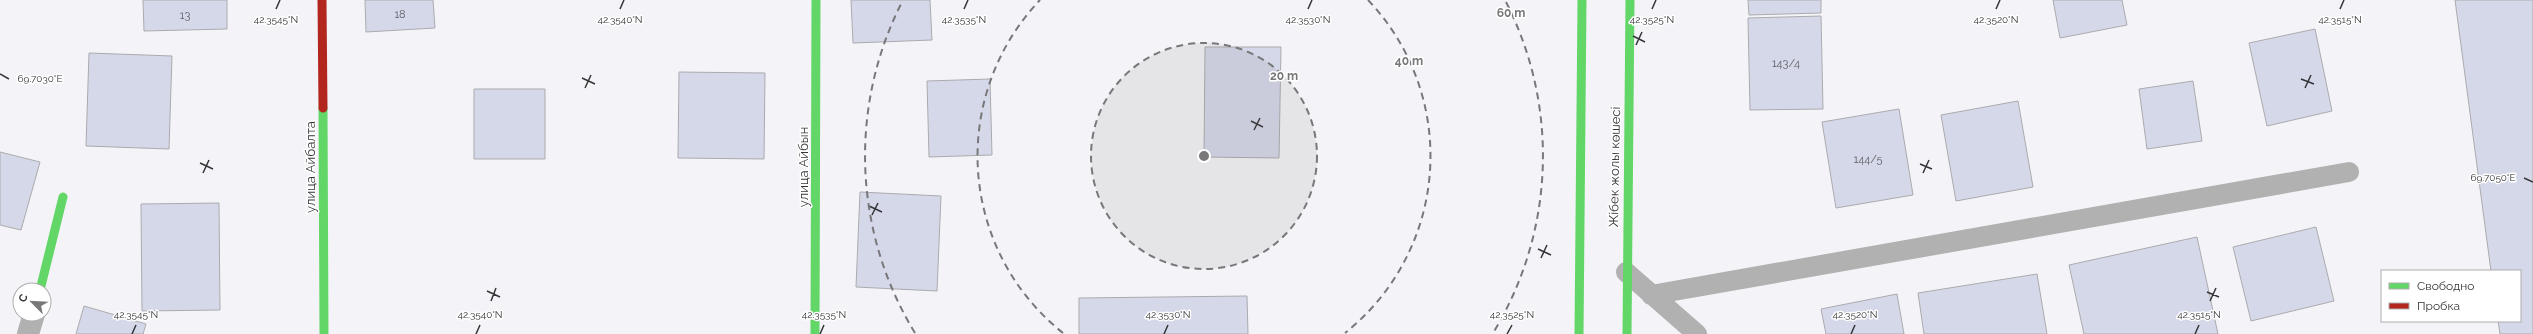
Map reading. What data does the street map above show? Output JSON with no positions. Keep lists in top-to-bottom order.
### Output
{
  "streets": {
    "street": ["улица Айбалта", "улица Айбын", "Жібек жолы көшесі"]
  },
  "house_numbers": [
    "18",
    "13",
    "143/4",
    "144/5"
  ],
  "legend": ["Свободно", "Пробка"],
  "north": "top left",
  "coordinates": [
    "42.3545°N",
    "42.3540°N",
    "42.3535°N",
    "42.3520°N",
    "42.3530°N",
    "42.3525°N",
    "42.3515°N",
    "69.7030°E",
    "69.7050°E"
  ],
  "rings": ["60 m", "40 m", "20 m"]
}
